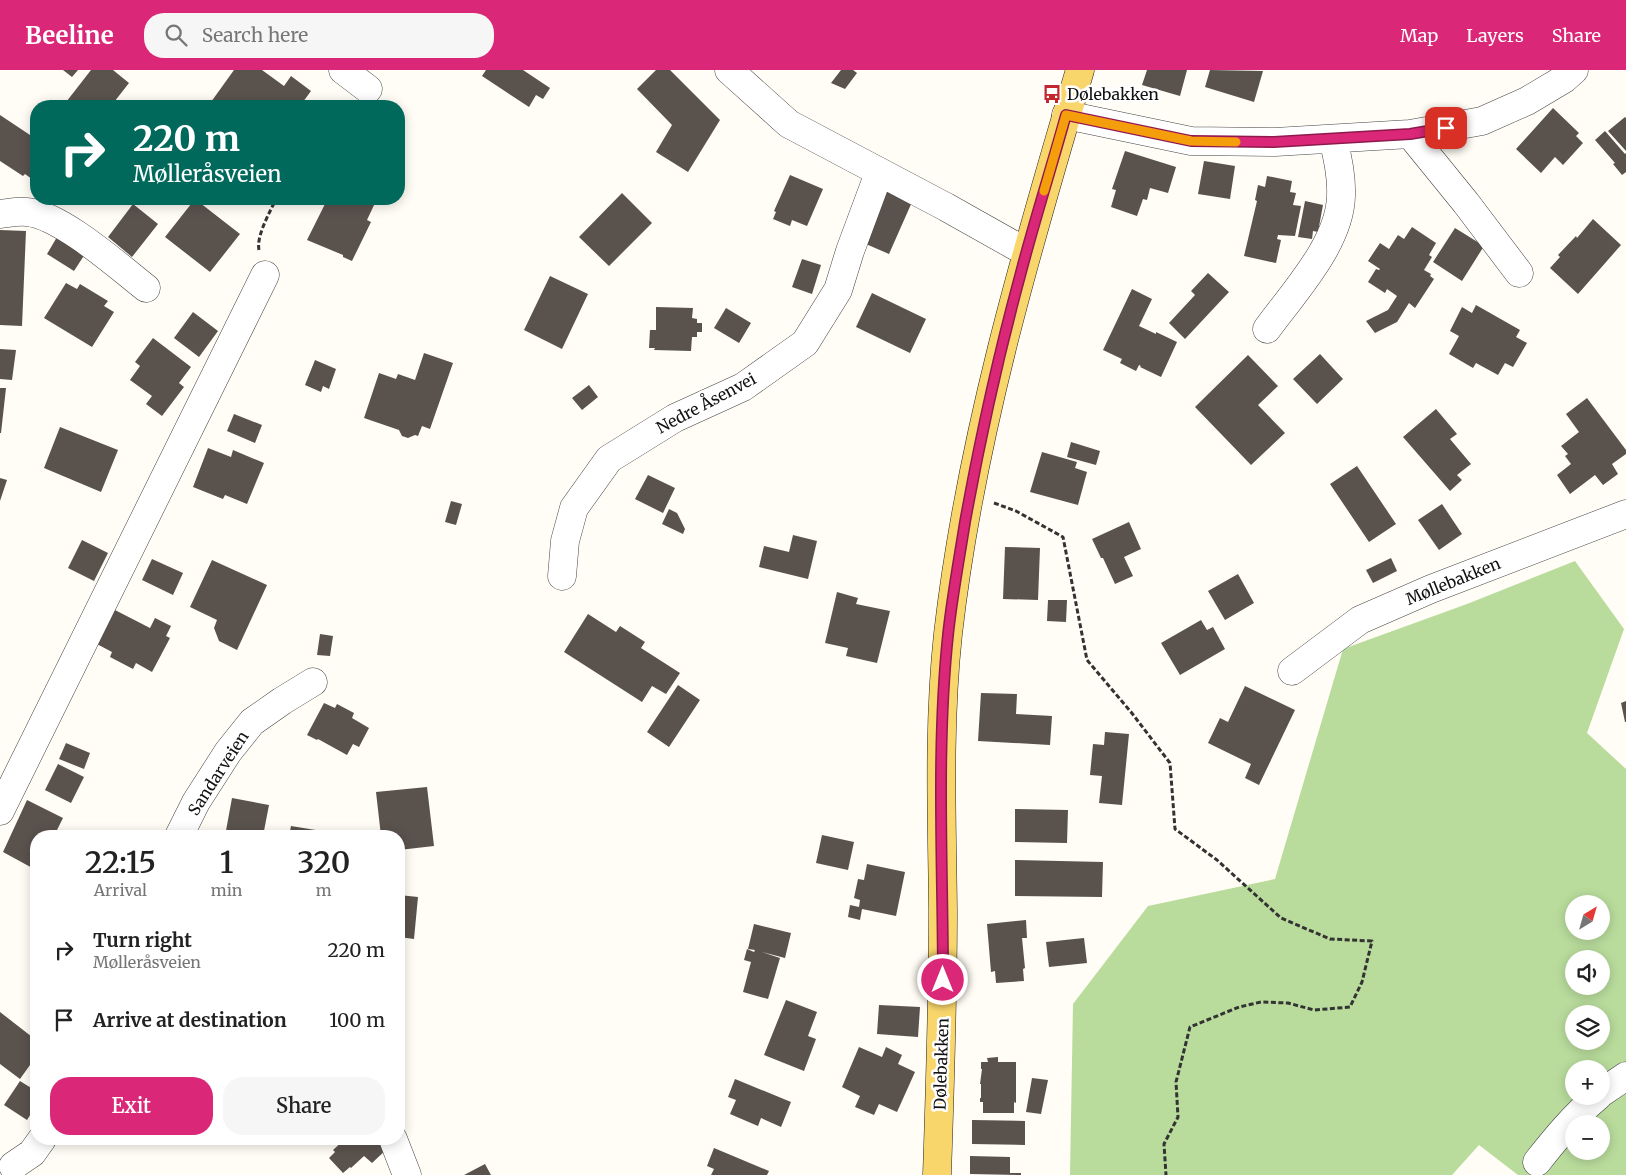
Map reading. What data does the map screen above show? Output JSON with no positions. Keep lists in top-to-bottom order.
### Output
{
  "streets": {
    "main road": ["Dølebakken"],
    "street": ["Nedre Åsenvei", "Møllebakken", "Sandarveien"]
  },
  "places": {
    "bus stop": ["Dølebakken"]
  },
  "north": "top right",
  "page": {
    "header": "Beeline",
    "search": "Search here",
    "nav": ["Map", "Layers", "Share"],
    "turn": ["220 m", "Mølleråsveien"],
    "eta": [
      "22:15",
      "Arrival",
      "1",
      "min",
      "320",
      "m"
    ],
    "map_buttons": ["+", "−"],
    "list": [
      {
        "name": "Turn right",
        "note": "Mølleråsveien",
        "value": "220 m"
      },
      {
        "name": "Arrive at destination",
        "value": "100 m"
      }
    ],
    "buttons": ["Exit", "Share"]
  }
}
